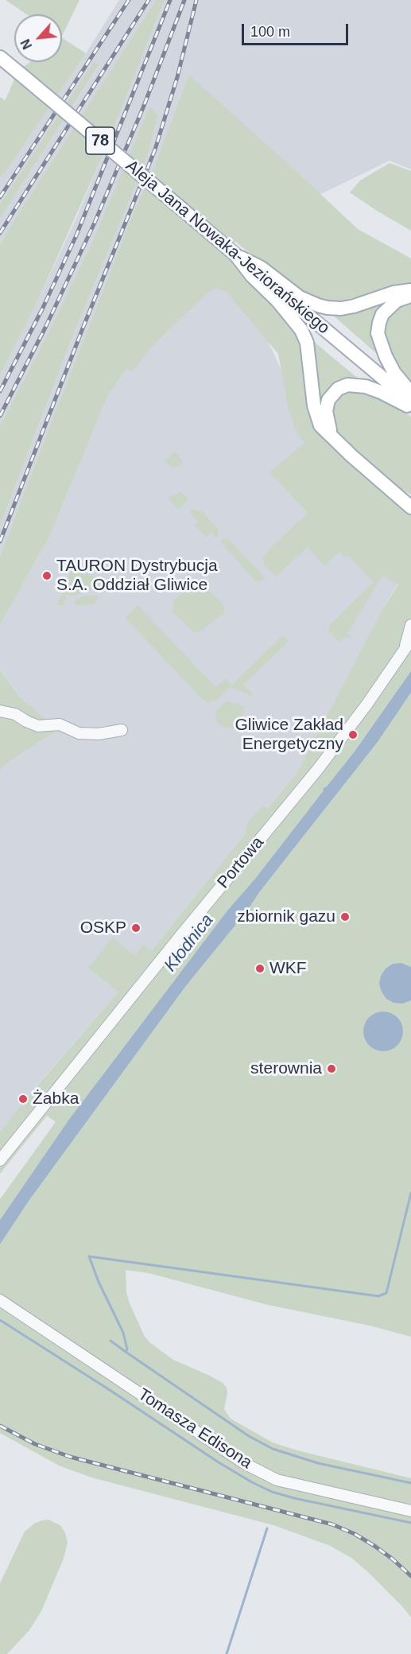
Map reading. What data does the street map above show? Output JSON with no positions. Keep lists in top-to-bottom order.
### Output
{
  "streets": {
    "main road": ["78", "Aleja Jana Nowaka-Jeziorańskiego"],
    "street": ["Portowa", "Tomasza Edisona"]
  },
  "water": ["Kłodnica"],
  "places": [
    "TAURON Dystrybucja S.A. Oddział Gliwice",
    "Gliwice Zakład Energetyczny",
    "zbiornik gazu",
    "OSKP",
    "WKF",
    "sterownia",
    "Żabka"
  ],
  "scale_bar": "100 m",
  "north": "bottom left"
}
